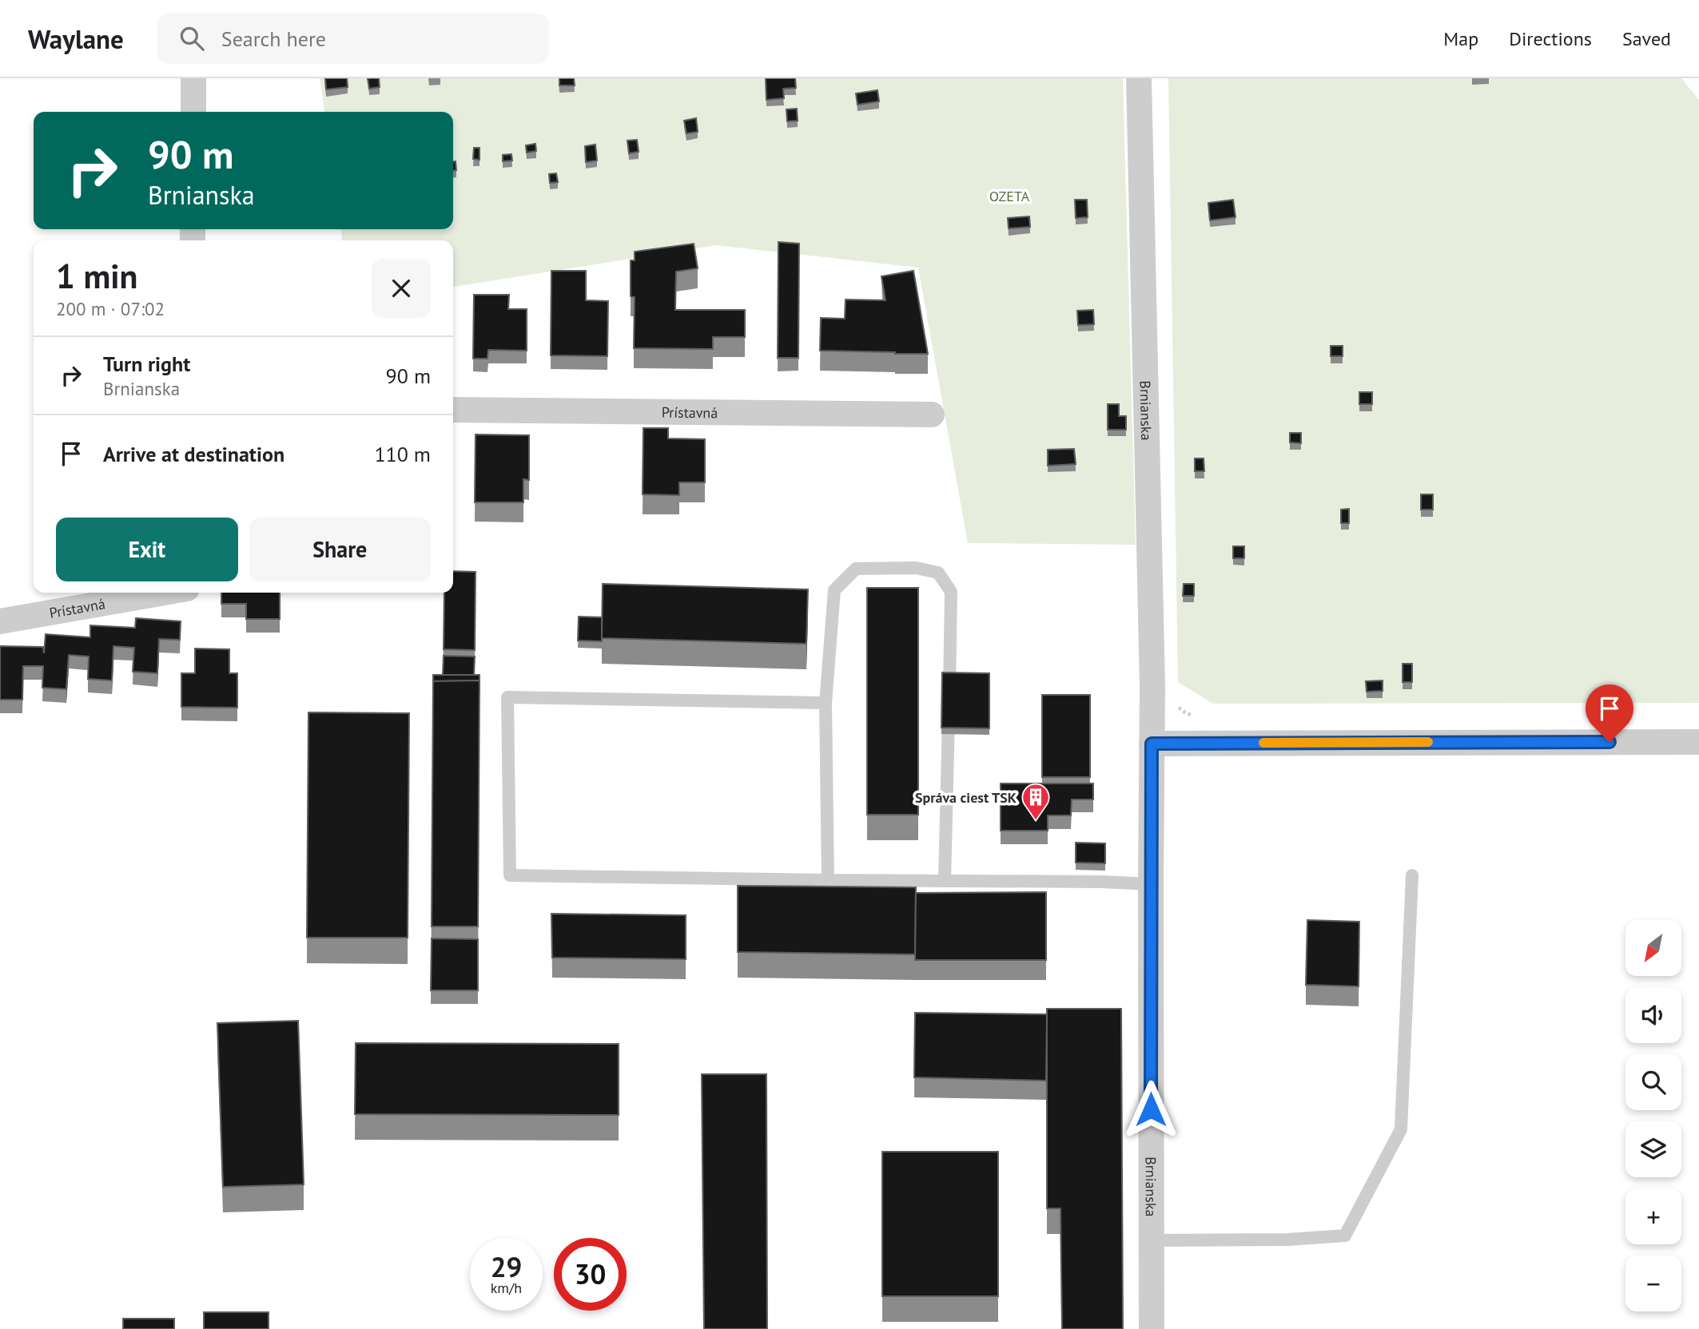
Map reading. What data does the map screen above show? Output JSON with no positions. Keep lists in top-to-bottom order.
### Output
{
  "streets": {
    "street": ["Brnianska", "Prístavná"]
  },
  "parks": ["OZETA"],
  "places": {
    "building": ["Správa ciest TSK"]
  },
  "north": "bottom left",
  "page": {
    "header": "Waylane",
    "search": "Search here",
    "nav": ["Map", "Directions", "Saved"],
    "turn": ["90 m", "Brnianska"],
    "heading": ["1 min", "200 m · 07:02"],
    "list": [
      {
        "name": "Turn right",
        "note": "Brnianska",
        "value": "90 m"
      },
      {
        "name": "Arrive at destination",
        "value": "110 m"
      }
    ],
    "buttons": ["Exit", "Share"],
    "map_buttons": ["+", "−"],
    "speed": "29 km/h",
    "limit": "30"
  }
}
